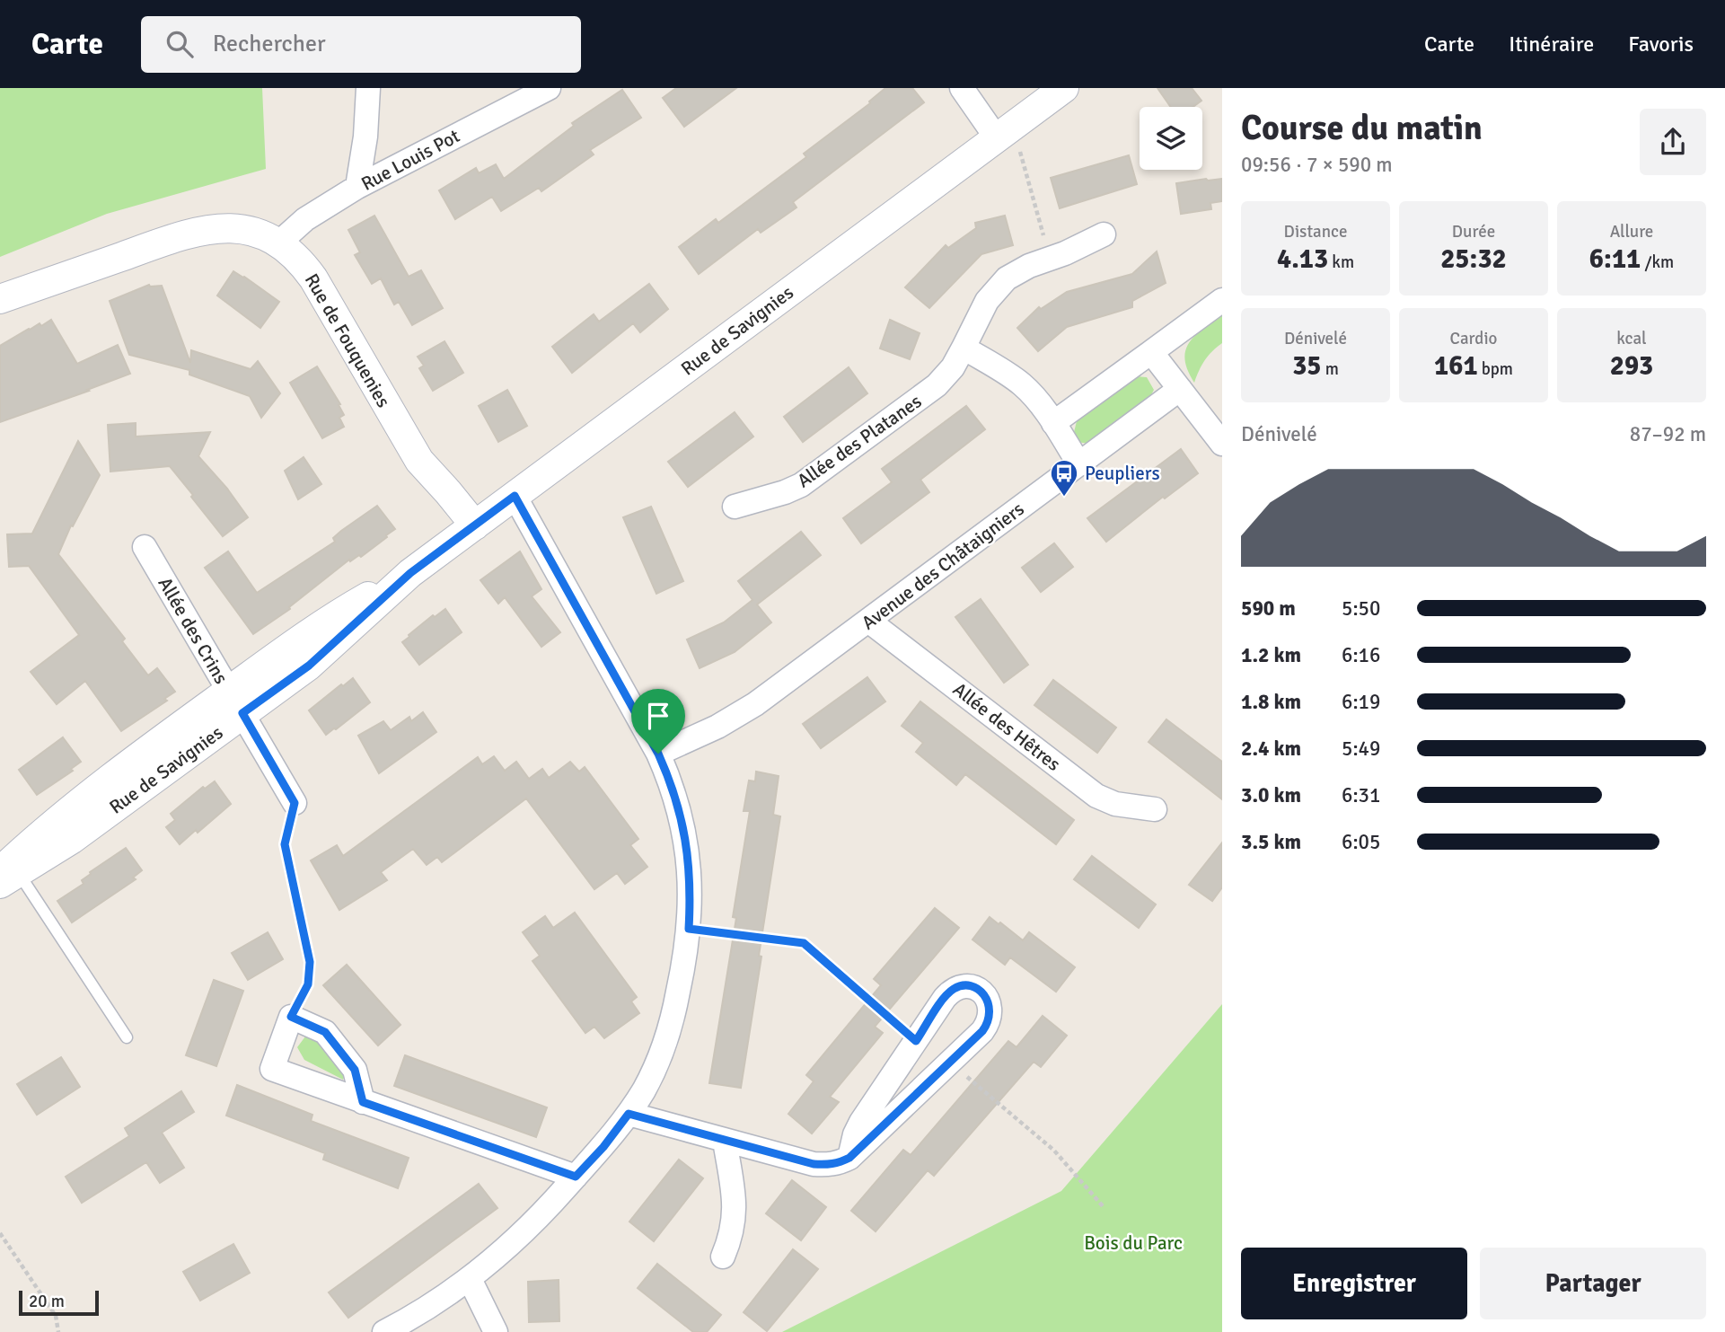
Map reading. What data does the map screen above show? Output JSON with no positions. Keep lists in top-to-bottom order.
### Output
{
  "streets": {
    "street": [
      "Rue Louis Pot",
      "Rue de Savignies",
      "Rue de Fouquenies",
      "Allée des Platanes",
      "Avenue des Châtaigniers",
      "Allée des Crins",
      "Allée des Hêtres"
    ]
  },
  "crossings": [
    ["Rue Louis Pot", "Rue de Fouquenies"],
    ["Rue de Savignies", "Rue de Fouquenies"],
    ["Rue de Savignies", "Allée des Crins"],
    ["Avenue des Châtaigniers", "Allée des Hêtres"]
  ],
  "parks": ["Bois du Parc"],
  "places": {
    "bus stop": ["Peupliers"]
  },
  "scale_bar": "20 m",
  "page": {
    "header": "Carte",
    "search": "Rechercher",
    "nav": ["Carte", "Itinéraire", "Favoris"],
    "heading": ["Course du matin", "09:56 · 7 × 590 m"],
    "stats": [
      ["Distance", "4.13 km"],
      ["Durée", "25:32"],
      ["Allure", "6:11 /km"],
      ["Dénivelé", "35 m"],
      ["Cardio", "161 bpm"],
      ["kcal", "293"]
    ],
    "chart": ["Dénivelé", "87–92 m"],
    "list": [
      {
        "name": "590 m",
        "note": "5:50"
      },
      {
        "name": "1.2 km",
        "note": "6:16"
      },
      {
        "name": "1.8 km",
        "note": "6:19"
      },
      {
        "name": "2.4 km",
        "note": "5:49"
      },
      {
        "name": "3.0 km",
        "note": "6:31"
      },
      {
        "name": "3.5 km",
        "note": "6:05"
      }
    ],
    "buttons": ["Enregistrer", "Partager"],
    "scale": "20 m"
  }
}
